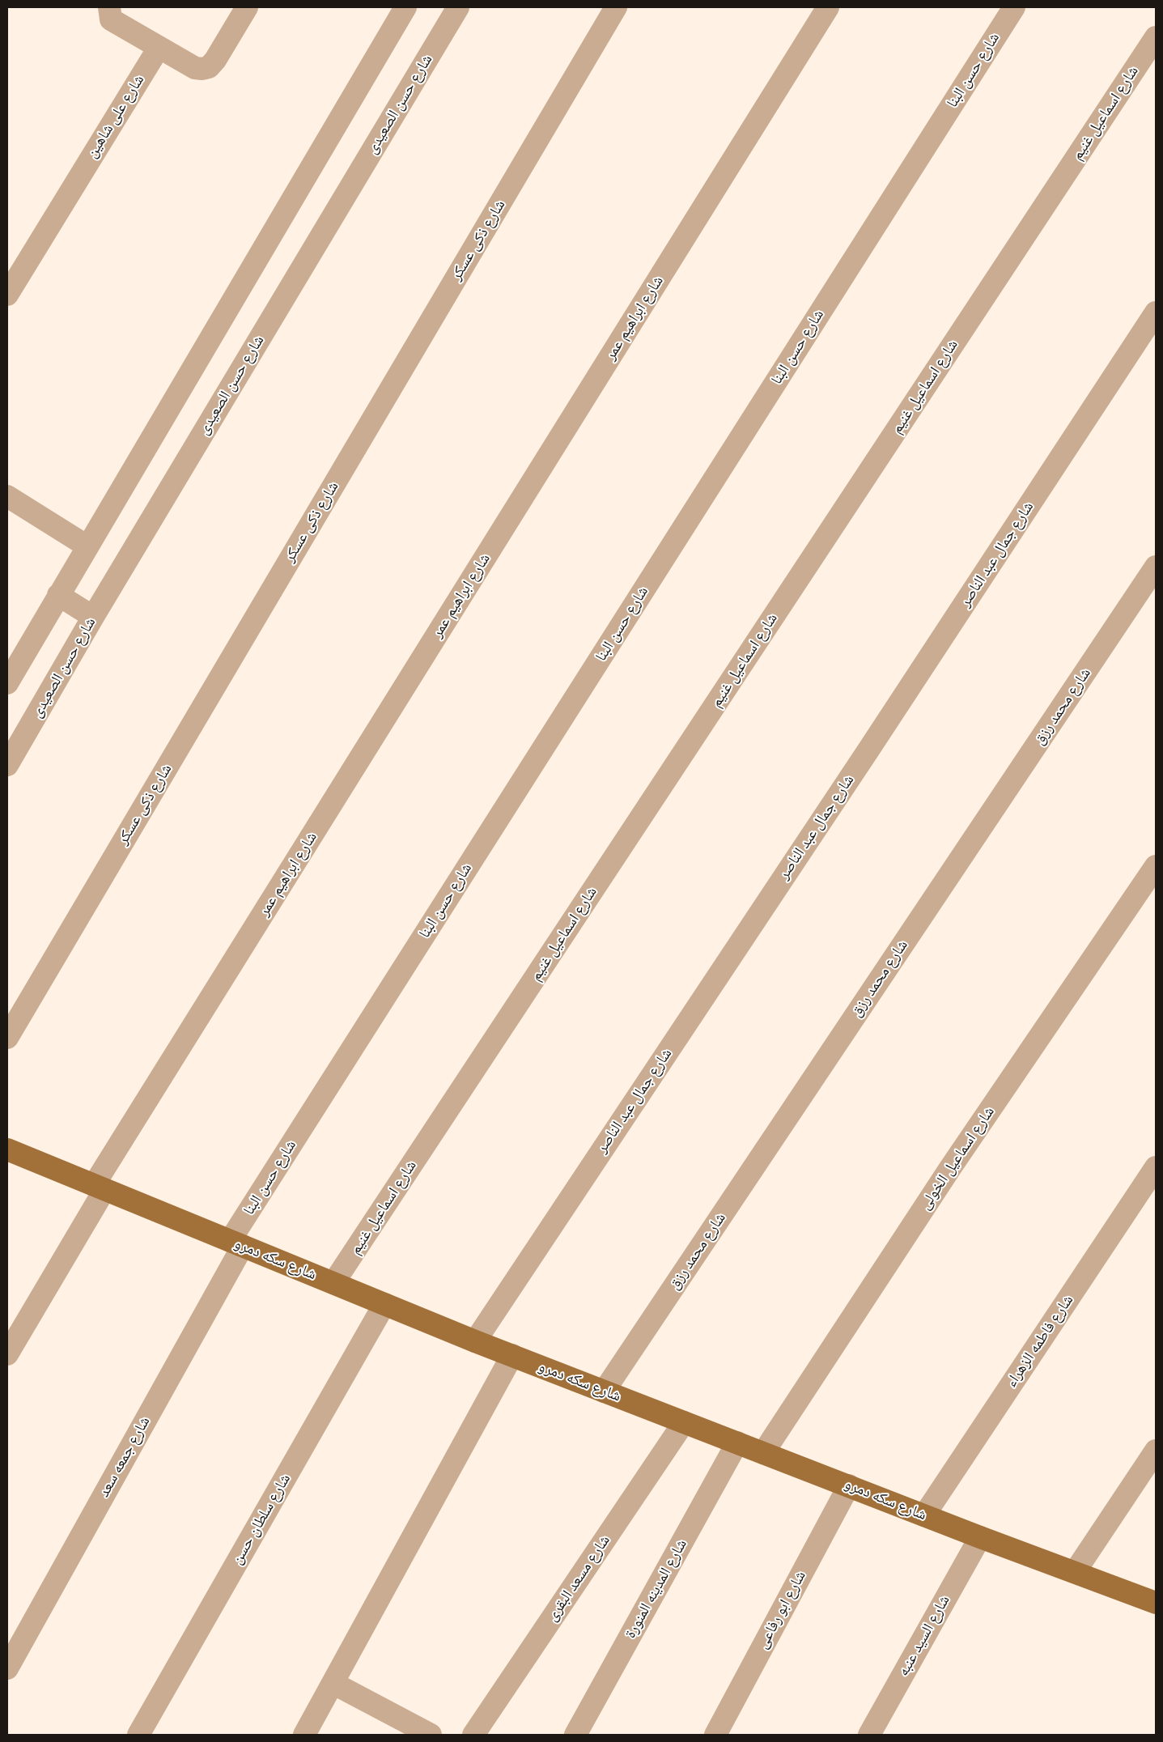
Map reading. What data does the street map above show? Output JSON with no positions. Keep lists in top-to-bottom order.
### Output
{
  "streets": {
    "main road": ["شارع سكه دمرو"],
    "street": [
      "شارع حسن البنا",
      "شارع حسن الصعيدى",
      "شارع اسماعيل غنيم",
      "شارع على شاهين",
      "شارع ذكى عسكر",
      "شارع ابراهيم عمر",
      "شارع جمال عبد الناصر",
      "شارع محمد رزق",
      "شارع اسماعيل الخولى",
      "شارع فاطمه الزهراء",
      "شارع جمعه سعد",
      "شارع سلطان حسن",
      "شارع مسعد البقرى",
      "شارع المدينه المنورة",
      "شارع ابو رفاعى",
      "شارع السيد عنبه"
    ]
  },
  "crossings": [
    ["شارع حسن البنا", "شارع سكه دمرو"],
    ["شارع حسن البنا", "شارع جمعه سعد"],
    ["شارع اسماعيل غنيم", "شارع سكه دمرو"],
    ["شارع ابراهيم عمر", "شارع سكه دمرو"],
    ["شارع جمال عبد الناصر", "شارع سكه دمرو"],
    ["شارع محمد رزق", "شارع سكه دمرو"],
    ["شارع اسماعيل الخولى", "شارع سكه دمرو"],
    ["شارع سكه دمرو", "شارع فاطمه الزهراء"],
    ["شارع سكه دمرو", "شارع جمعه سعد"],
    ["شارع سكه دمرو", "شارع سلطان حسن"],
    ["شارع سكه دمرو", "شارع مسعد البقرى"],
    ["شارع سكه دمرو", "شارع المدينه المنورة"],
    ["شارع سكه دمرو", "شارع ابو رفاعى"],
    ["شارع سكه دمرو", "شارع السيد عنبه"]
  ]
}
